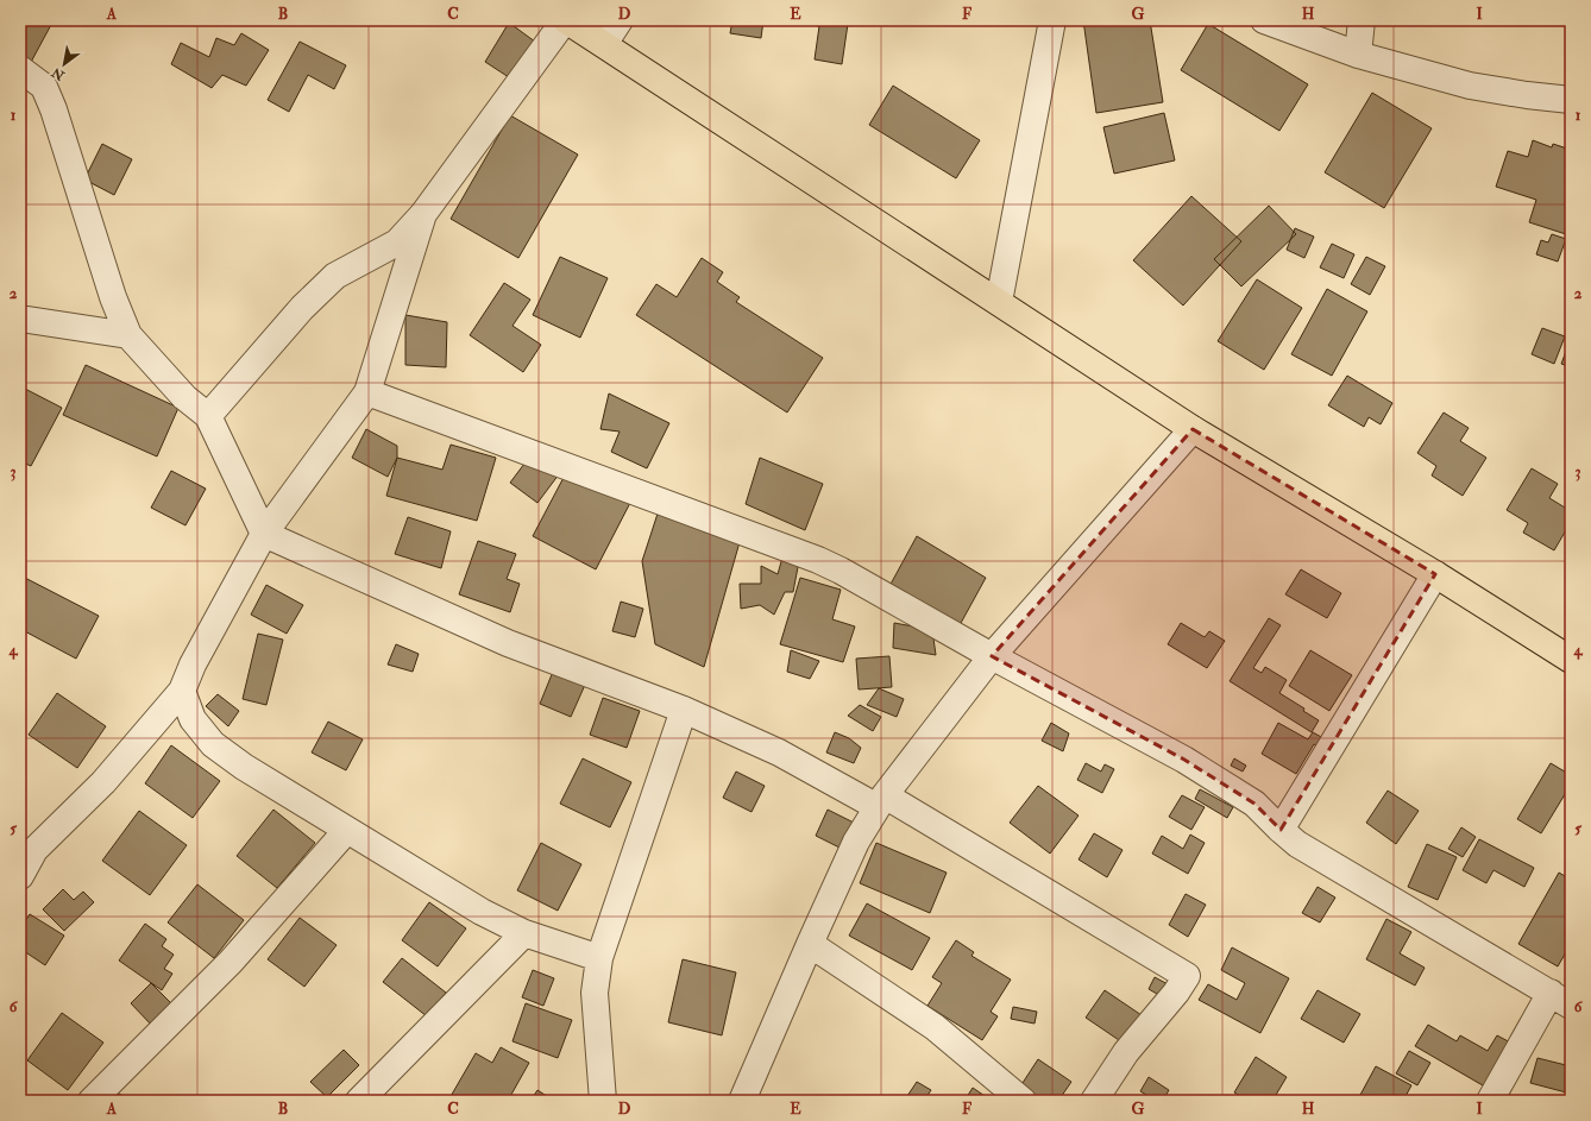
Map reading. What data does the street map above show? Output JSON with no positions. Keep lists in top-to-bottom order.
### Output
{
  "north": "bottom left",
  "grid": {
    "columns": [
      "A",
      "B",
      "C",
      "D",
      "E",
      "F",
      "G",
      "H",
      "I"
    ],
    "rows": [
      "1",
      "2",
      "3",
      "4",
      "5",
      "6"
    ]
  }
}
